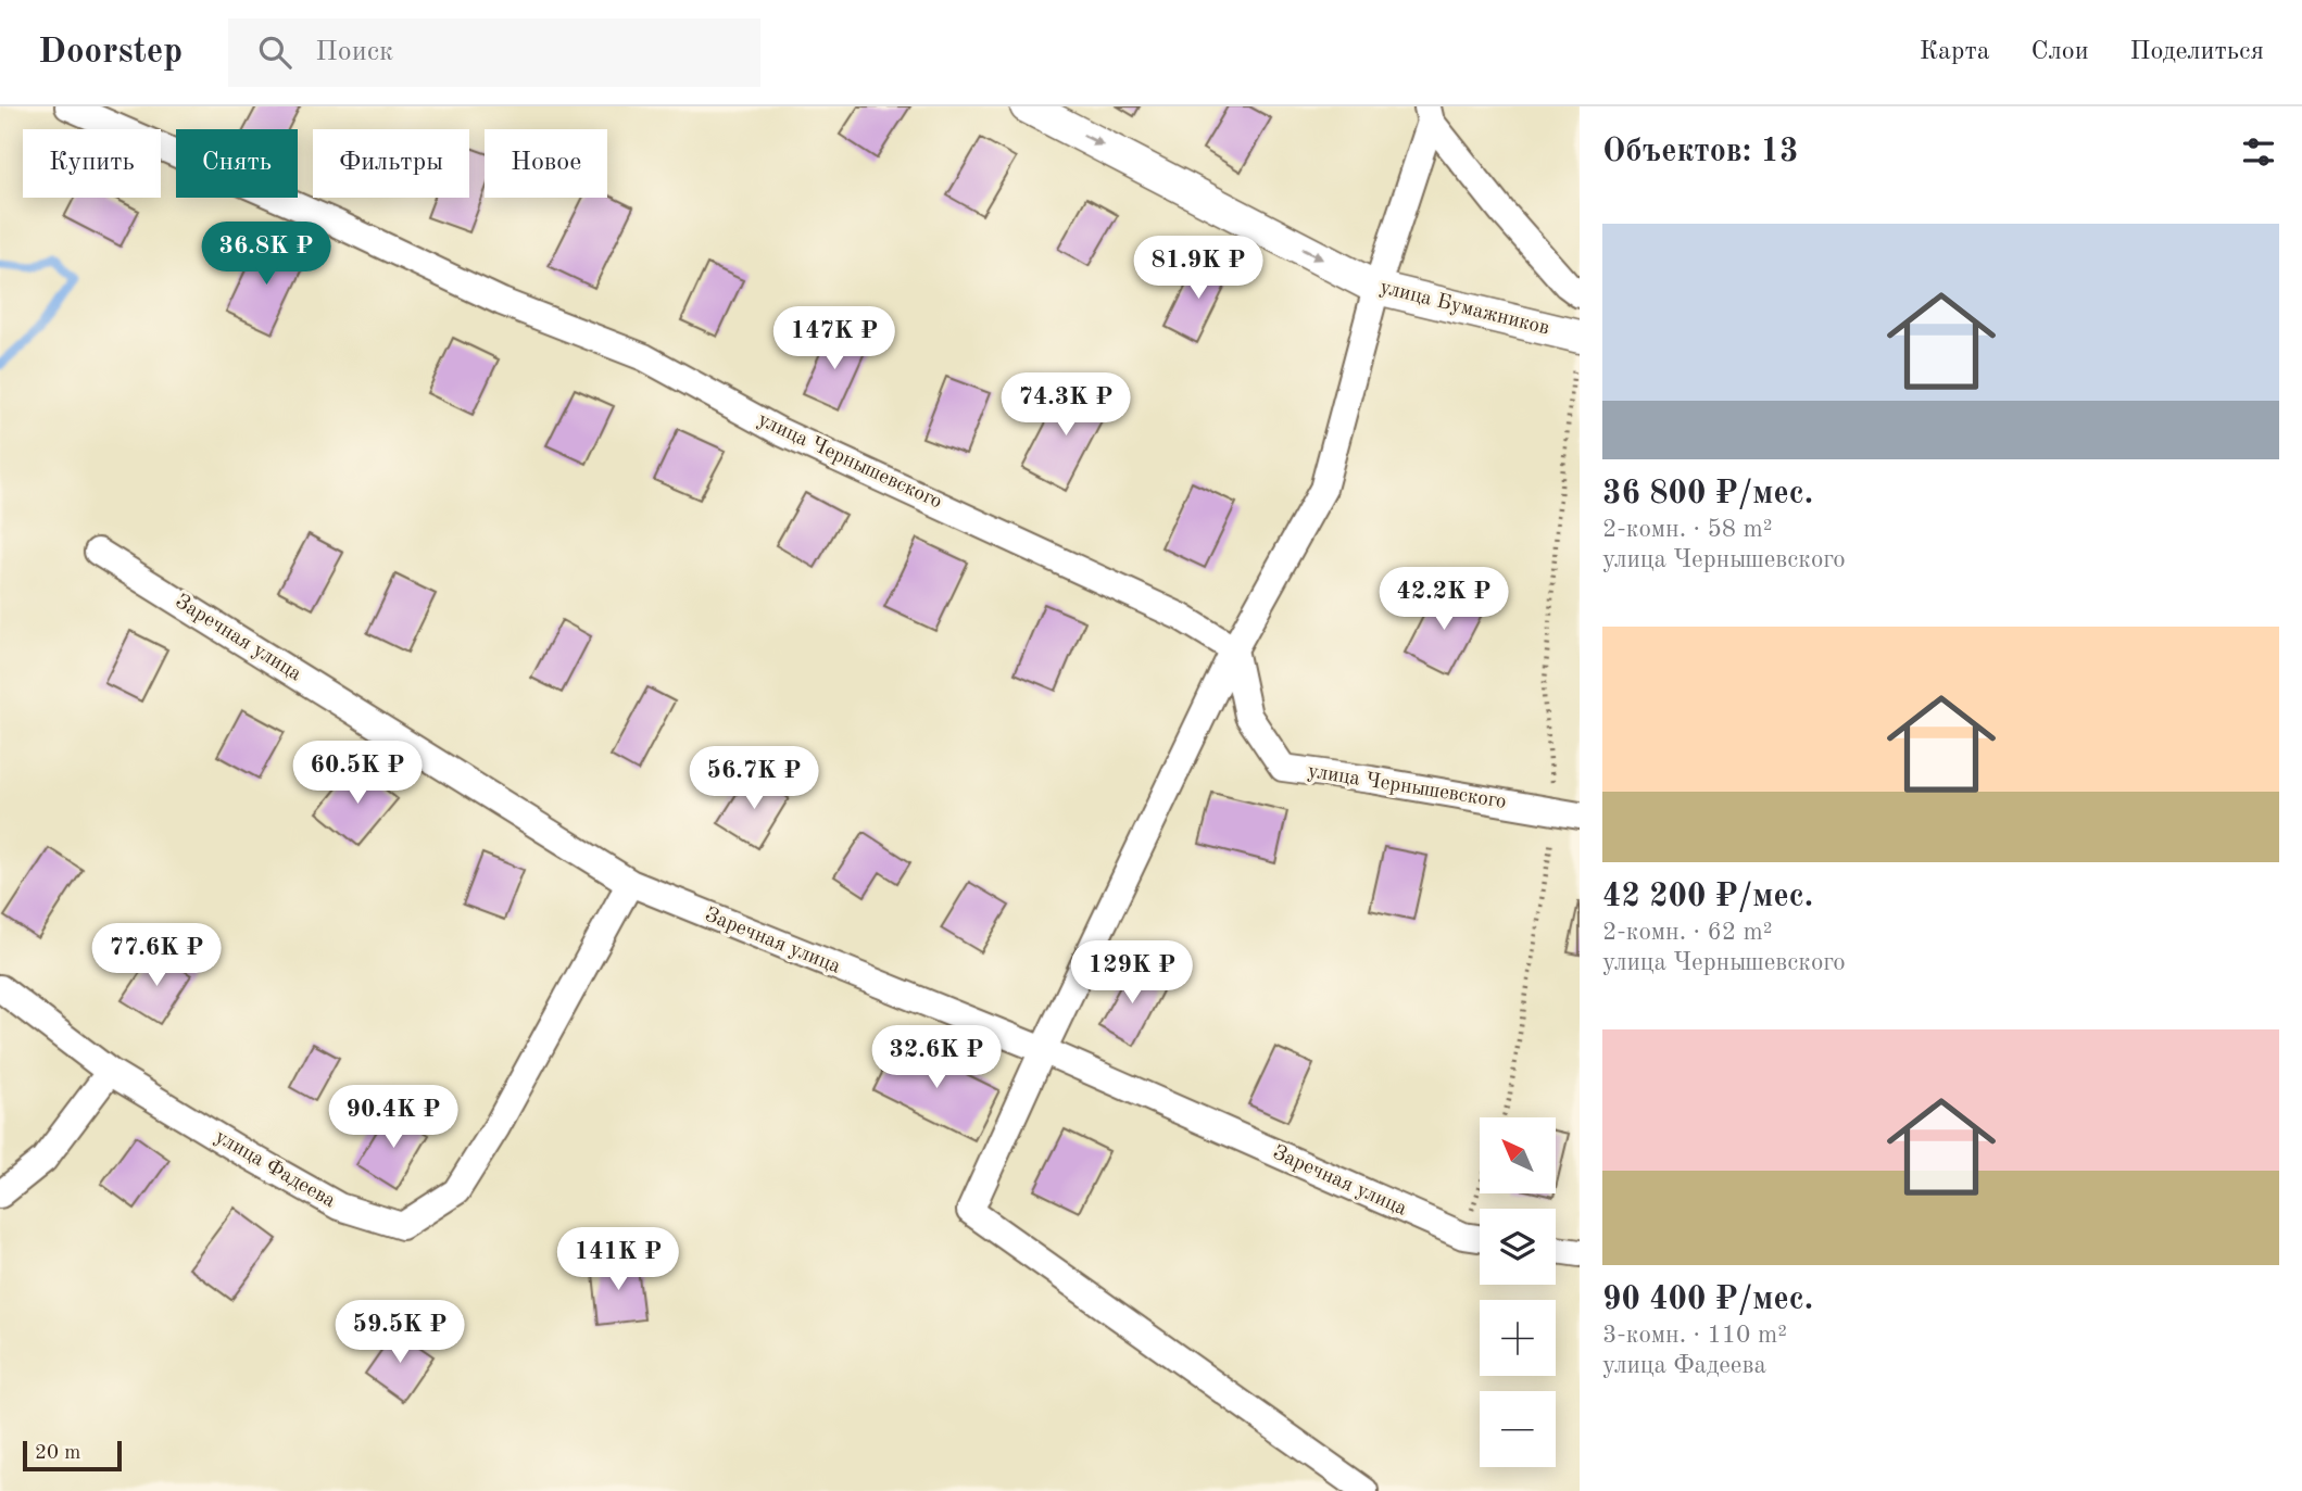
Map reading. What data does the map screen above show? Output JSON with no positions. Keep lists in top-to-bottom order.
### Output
{
  "streets": {
    "street": [
      "улица Бумажников",
      "улица Чернышевского",
      "Заречная улица",
      "улица Фадеева"
    ]
  },
  "crossings": [
    ["Заречная улица", "улица Фадеева"]
  ],
  "one_way": ["улица Бумажников"],
  "scale_bar": "20 m",
  "north": "top left",
  "page": {
    "header": "Doorstep",
    "search": "Поиск",
    "nav": ["Карта", "Слои", "Поделиться"],
    "heading": "Объектов: 13",
    "chip": [
      "Купить",
      "Снять",
      "Фильтры",
      "Новое"
    ],
    "list": [
      {
        "name": "36 800 ₽/мес.",
        "note": "2-комн. · 58 m² · улица Чернышевского"
      },
      {
        "name": "42 200 ₽/мес.",
        "note": "2-комн. · 62 m² · улица Чернышевского"
      },
      {
        "name": "90 400 ₽/мес.",
        "note": "3-комн. · 110 m² · улица Фадеева"
      }
    ],
    "price": [
      "36.8K ₽",
      "81.9K ₽",
      "147K ₽",
      "74.3K ₽",
      "42.2K ₽",
      "60.5K ₽",
      "56.7K ₽",
      "77.6K ₽",
      "129K ₽",
      "32.6K ₽",
      "90.4K ₽",
      "141K ₽",
      "59.5K ₽"
    ],
    "map_buttons": ["+", "−"],
    "scale": "20 m"
  }
}
